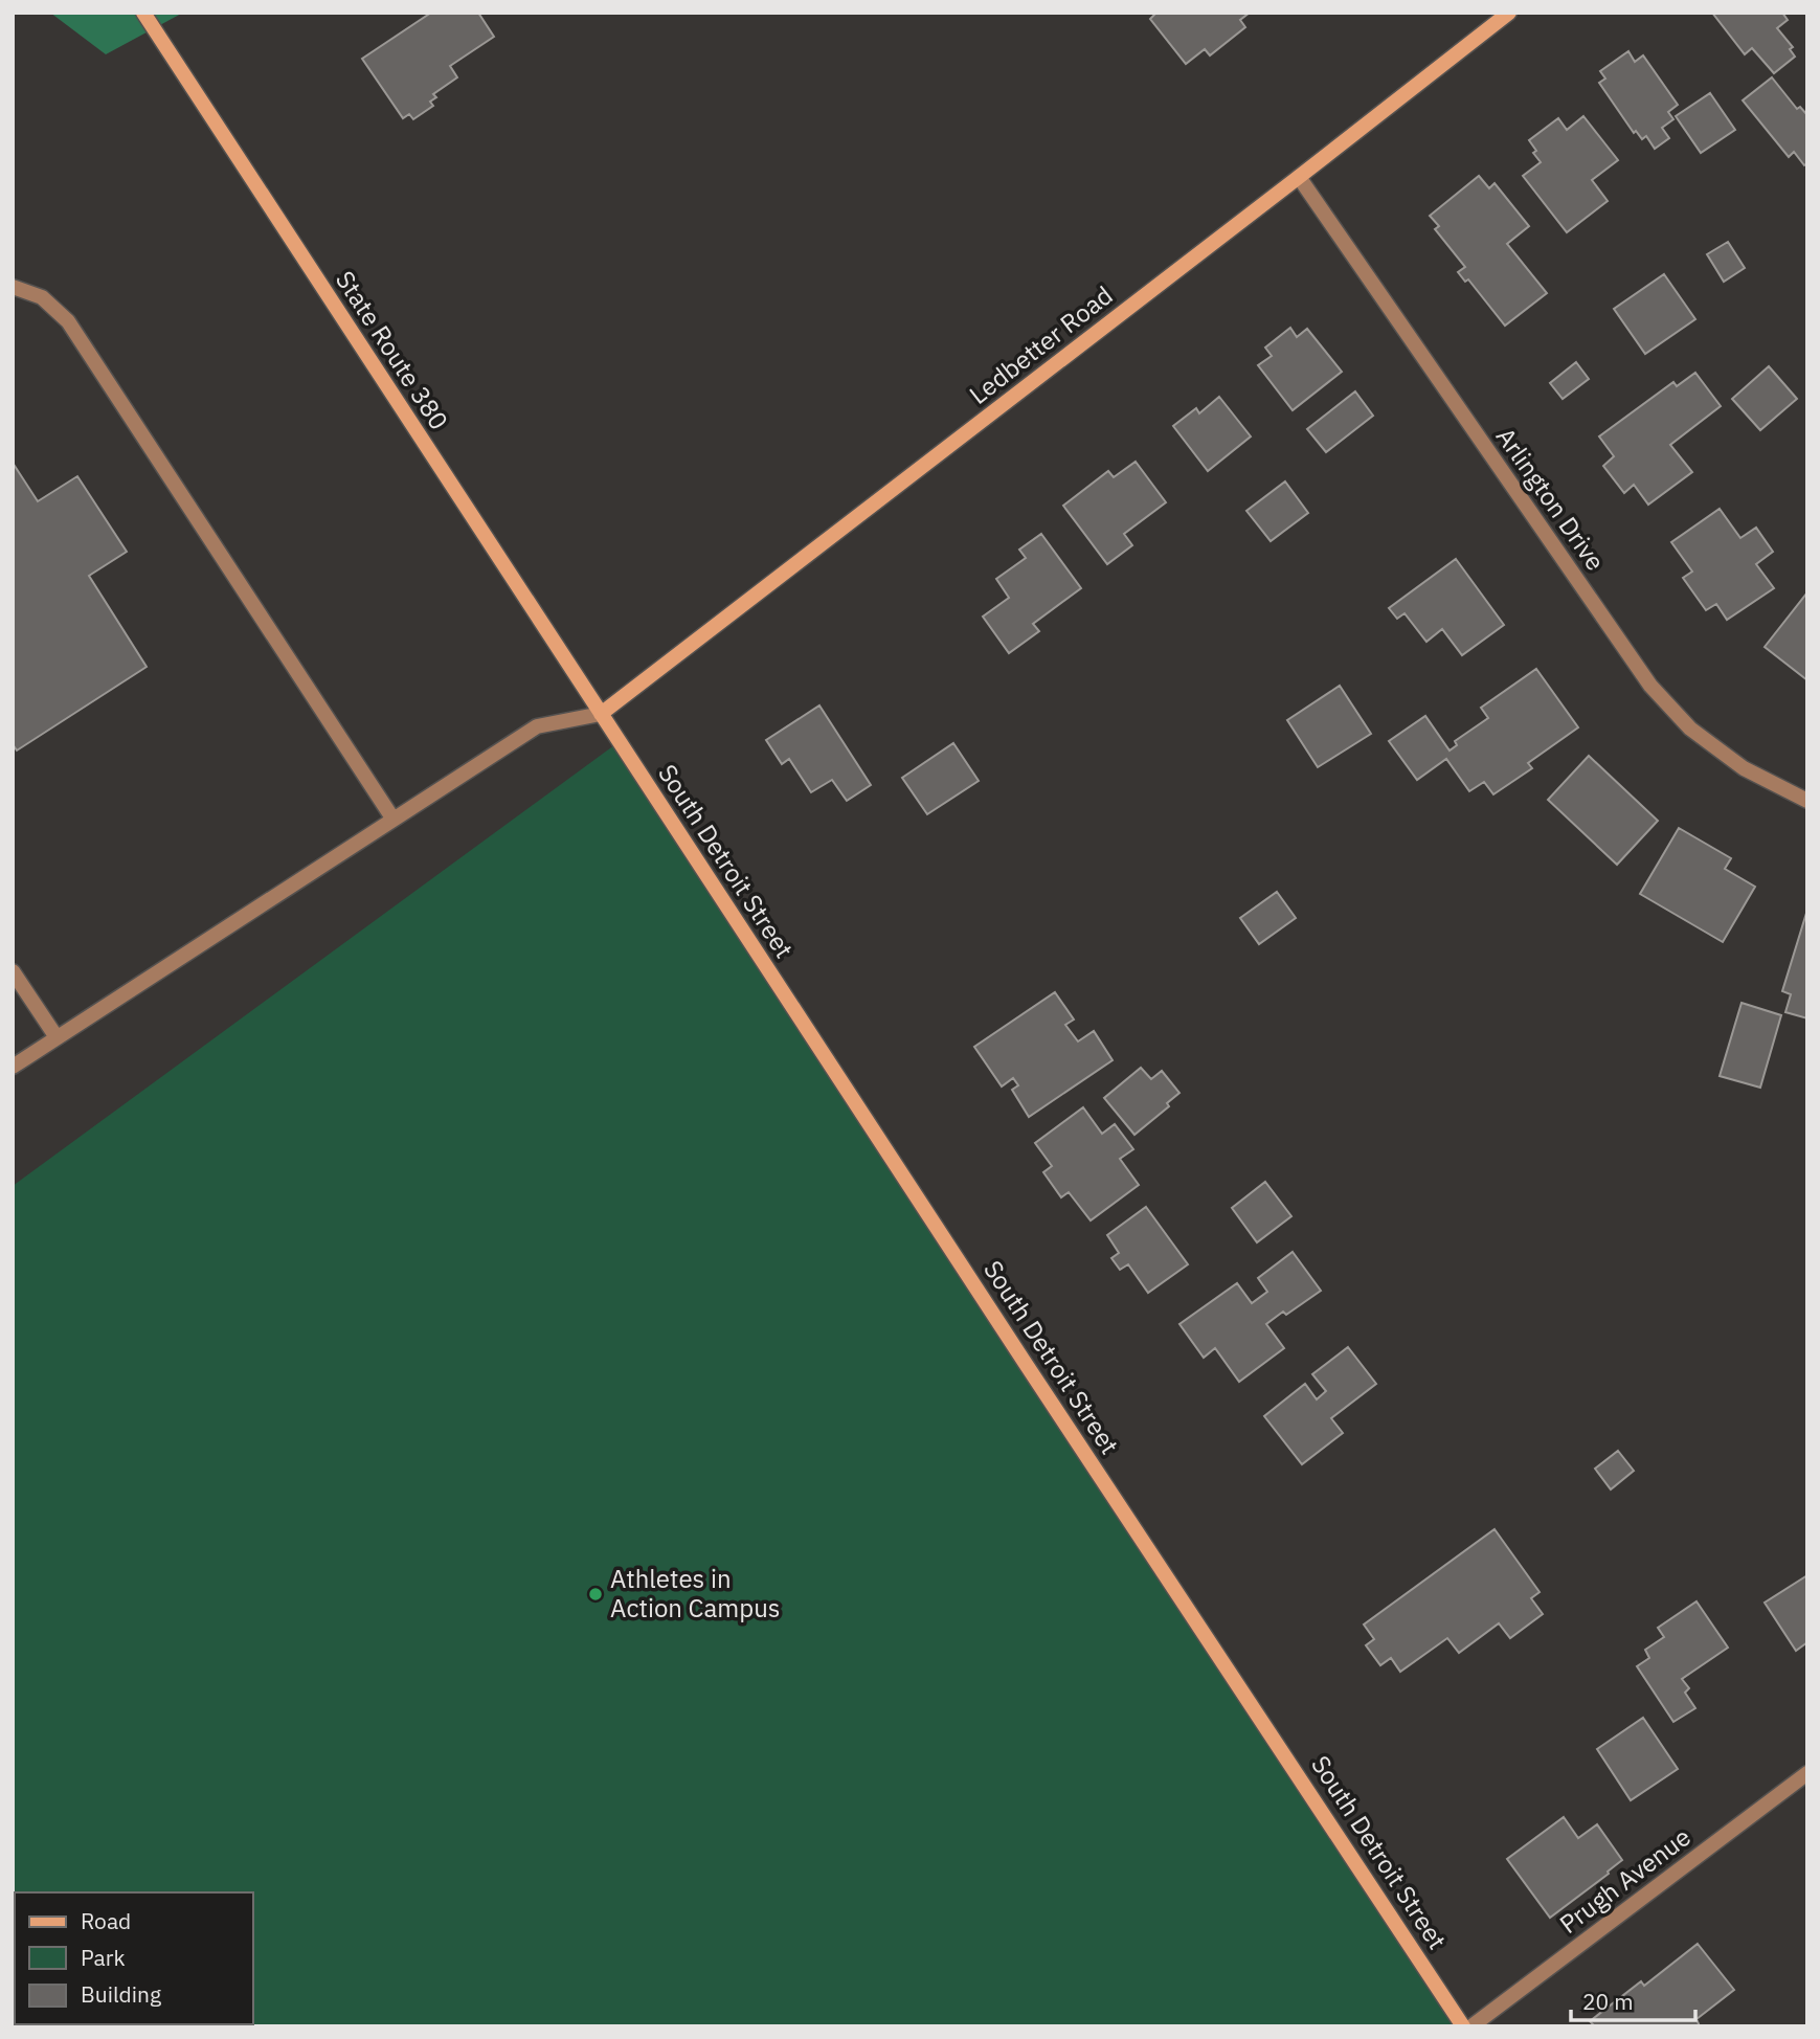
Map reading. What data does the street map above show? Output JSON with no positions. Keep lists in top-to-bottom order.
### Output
{
  "streets": {
    "main road": ["Ledbetter Road", "State Route 380", "South Detroit Street"],
    "street": ["Arlington Drive", "Prugh Avenue"]
  },
  "crossings": [
    ["Ledbetter Road", "State Route 380"],
    ["Ledbetter Road", "Arlington Drive"],
    ["Ledbetter Road", "South Detroit Street"],
    ["State Route 380", "South Detroit Street"]
  ],
  "places": ["Athletes in Action Campus"],
  "legend": ["Road", "Park", "Building"],
  "scale_bar": "20 m"
}
